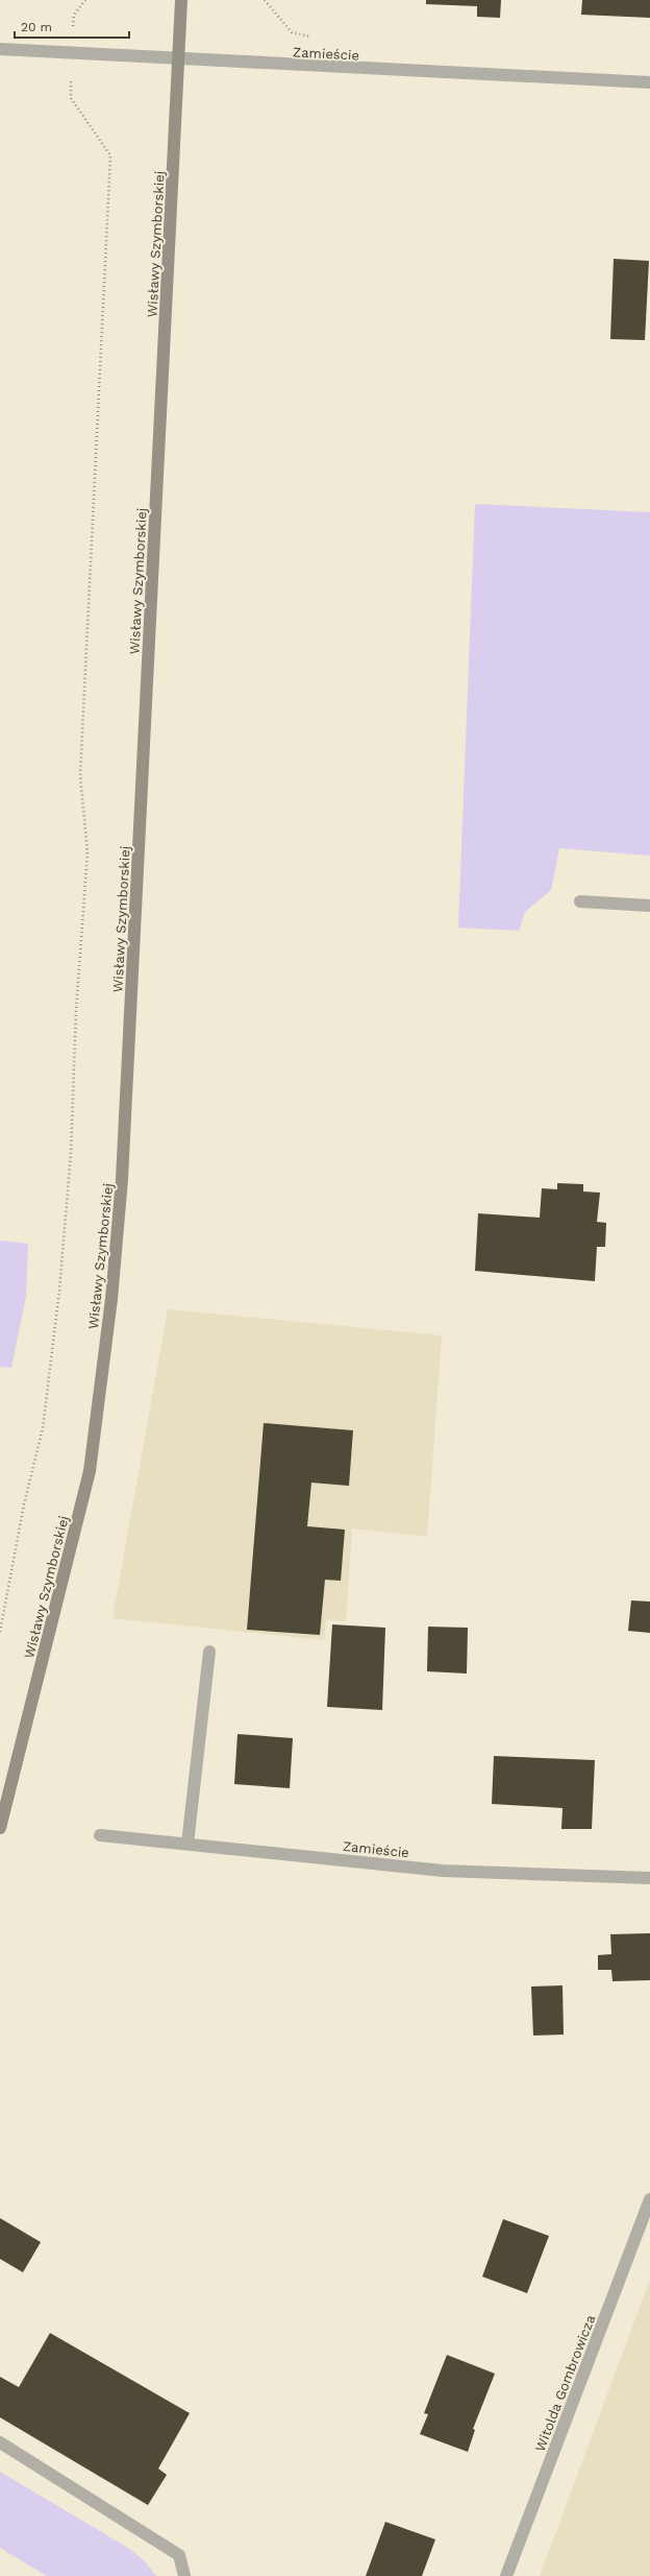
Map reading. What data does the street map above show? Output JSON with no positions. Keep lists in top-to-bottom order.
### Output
{
  "streets": {
    "main road": ["Wisławy Szymborskiej"],
    "street": ["Zamieście", "Witolda Gombrowicza"]
  },
  "crossings": [
    ["Zamieście", "Wisławy Szymborskiej"]
  ],
  "scale_bar": "20 m"
}
